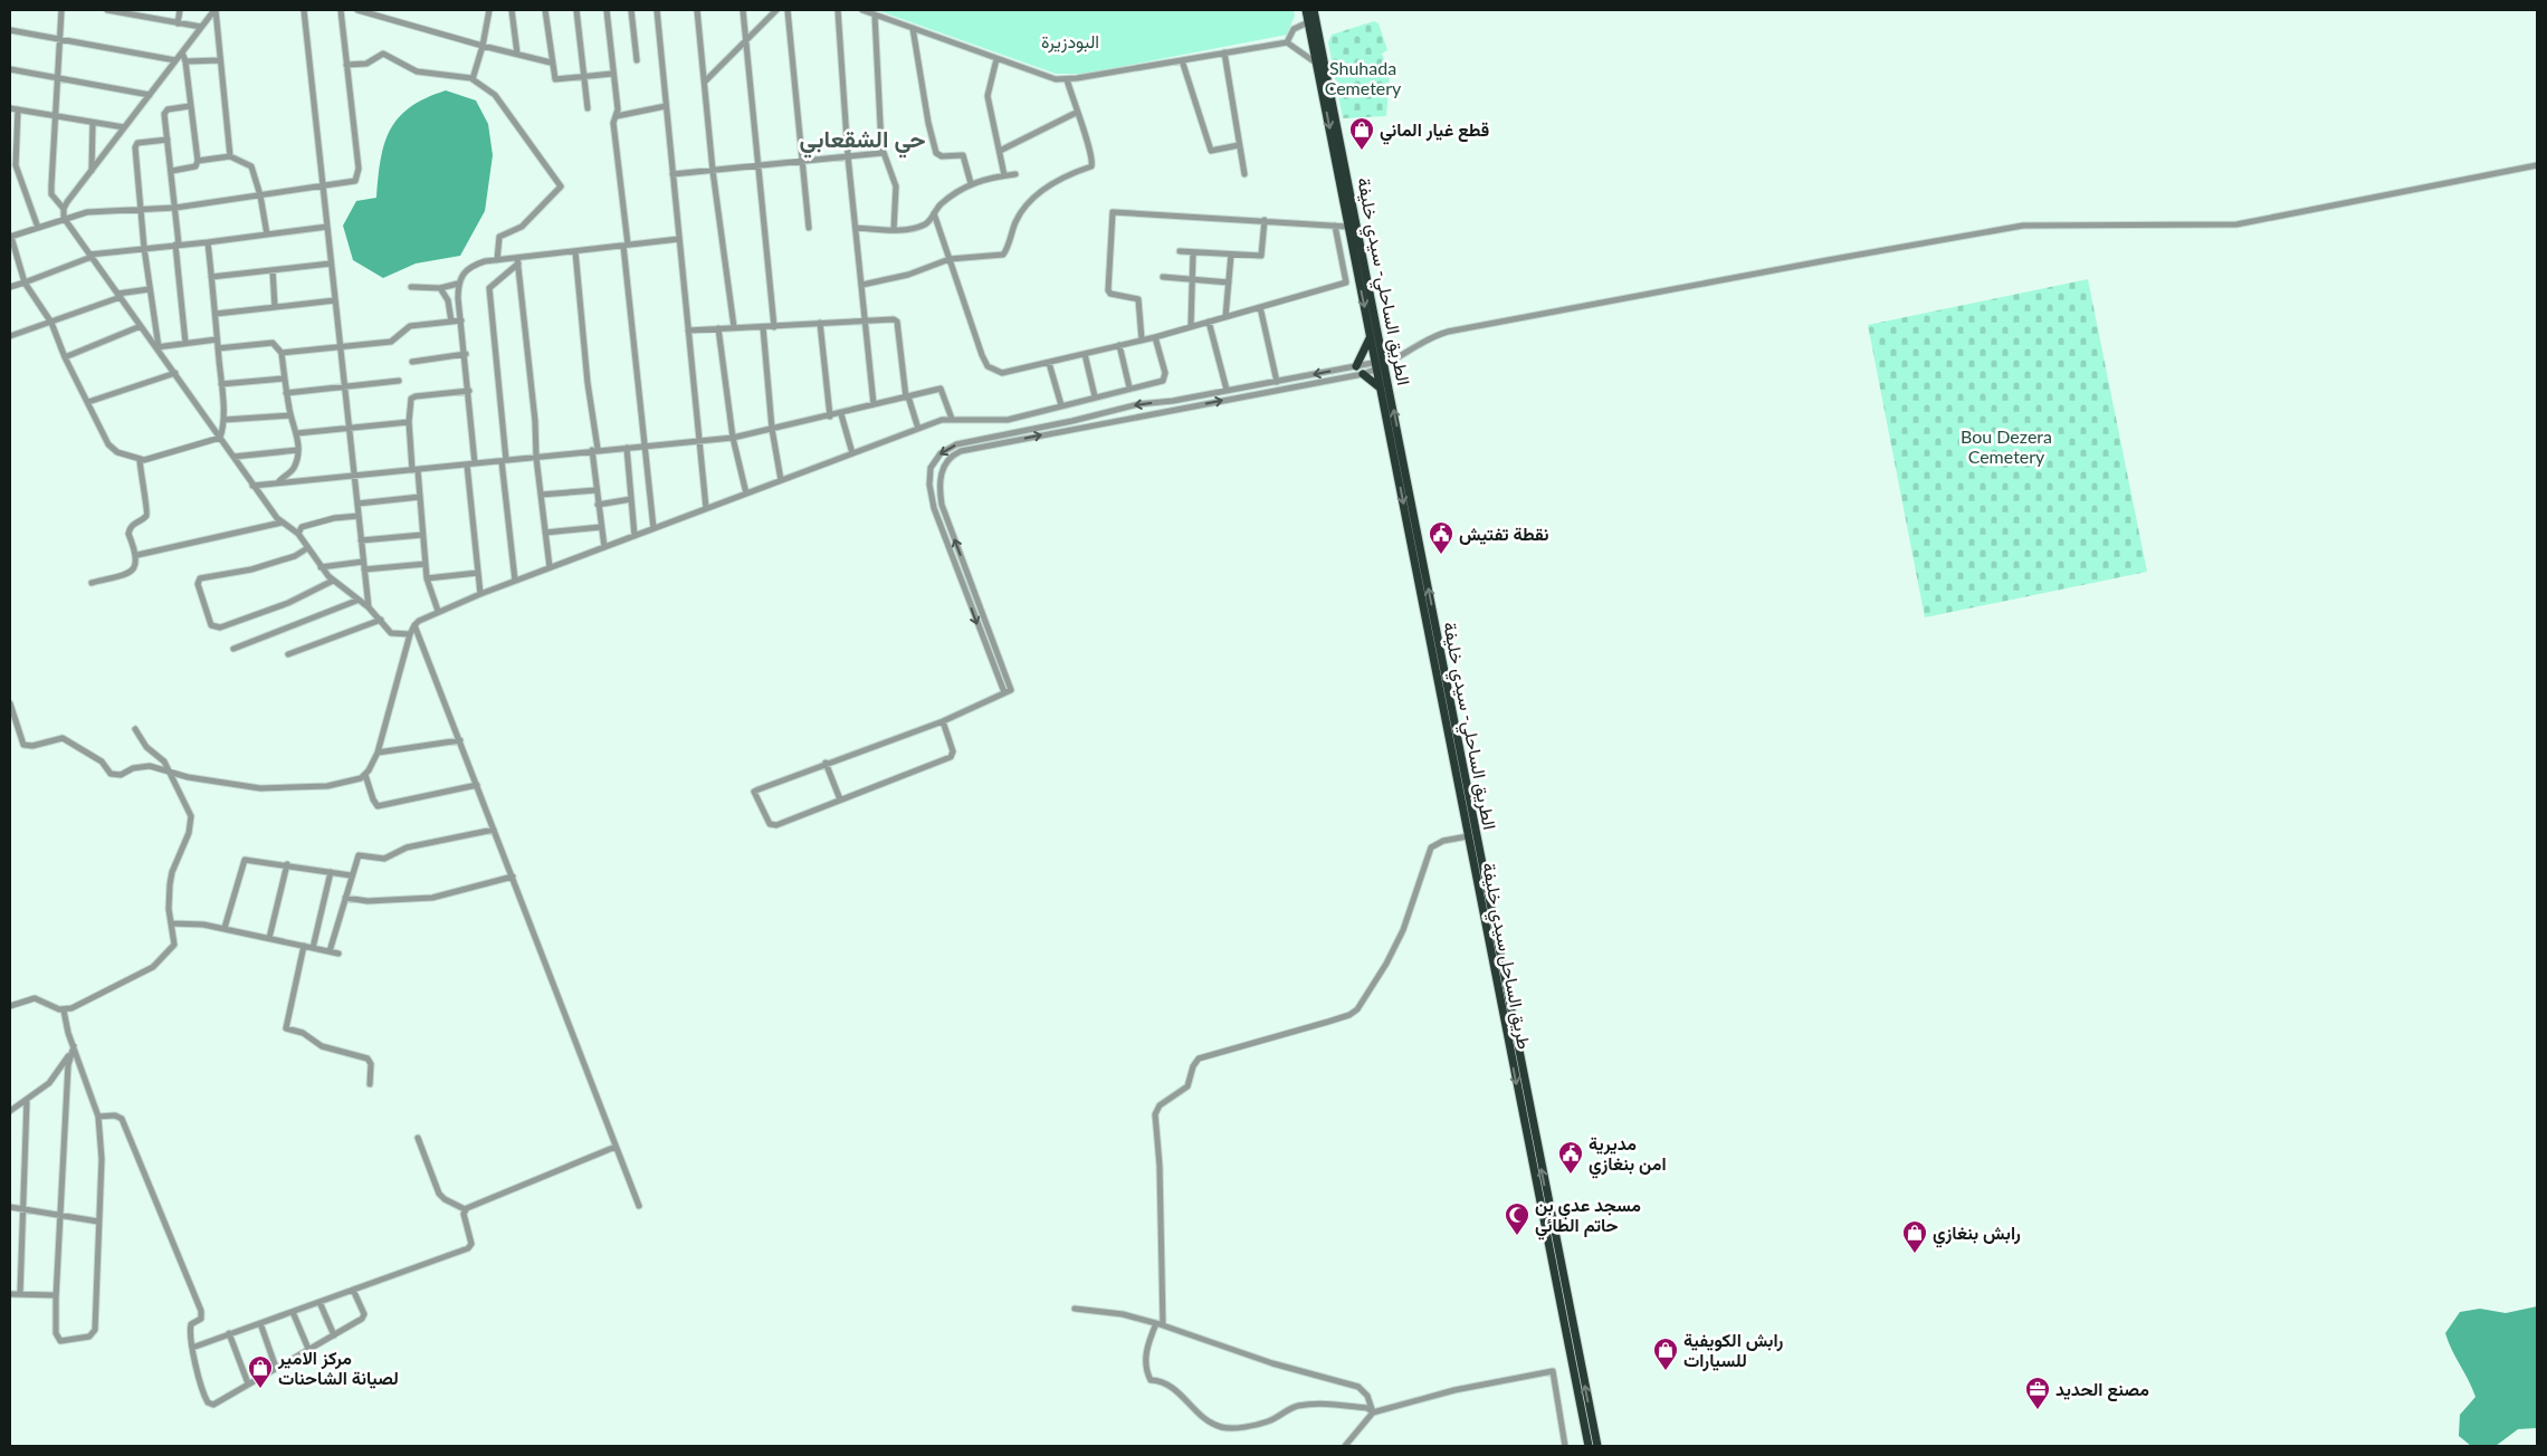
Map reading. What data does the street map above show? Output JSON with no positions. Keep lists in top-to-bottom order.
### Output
{
  "streets": {
    "highway": ["الطريق الساحلي- سيدي خليفة", "طريق الساحل سيدي خليفة"]
  },
  "one_way": ["الطريق الساحلي- سيدي خليفة", "طريق الساحل سيدي خليفة"],
  "districts": ["حي الشقعابي"],
  "parks": ["البودزيرة", "Shuhada Cemetery", "Bou Dezera Cemetery"],
  "places": {
    "shop": [
      "قطع غيار الماني",
      "رابش بنغازي",
      "رابش الكويفية للسيارات",
      "مركز الامير لصيانة الشاحنات"
    ],
    "public building": ["نقطة تفتيش", "مديرية امن بنغازي"],
    "mosque": ["مسجد عدي بن حاتم الطائي"],
    "office": ["مصنع الحديد"]
  }
}
